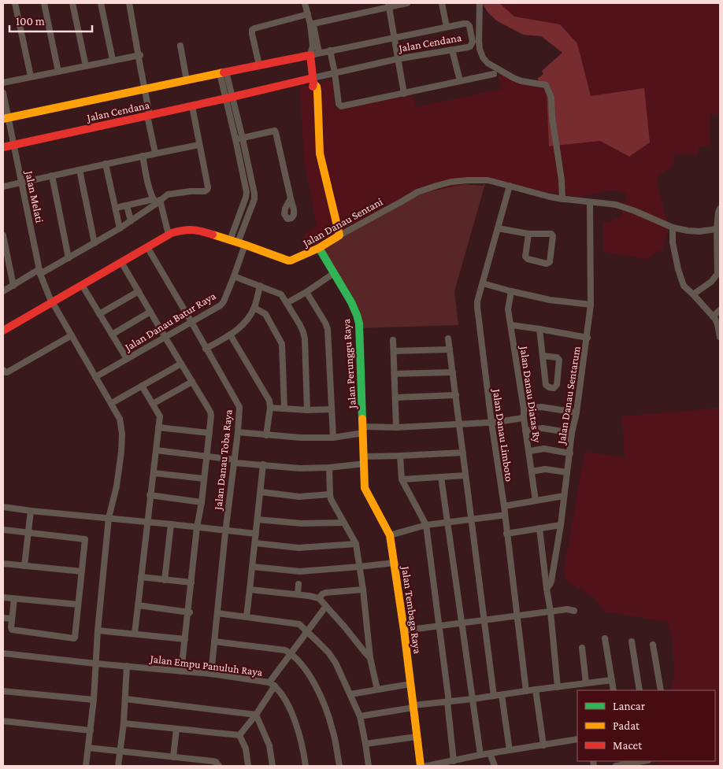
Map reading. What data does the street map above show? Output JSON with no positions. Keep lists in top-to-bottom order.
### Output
{
  "streets": {
    "street": [
      "Jalan Cendana",
      "Jalan Melati",
      "Jalan Danau Sentani",
      "Jalan Danau Batur Raya",
      "Jalan Perunggu Raya",
      "Jalan Danau Diatas Ry",
      "Jalan Danau Sentarum",
      "Jalan Danau Limboto",
      "Jalan Danau Toba Raya",
      "Jalan Tembaga Raya",
      "Jalan Empu Panuluh Raya"
    ]
  },
  "crossings": [
    ["Jalan Cendana", "Jalan Melati"],
    ["Jalan Melati", "Jalan Danau Sentani"],
    ["Jalan Melati", "Jalan Danau Batur Raya"],
    ["Jalan Melati", "Jalan Empu Panuluh Raya"],
    ["Jalan Danau Sentani", "Jalan Danau Batur Raya"],
    ["Jalan Danau Sentani", "Jalan Perunggu Raya"],
    ["Jalan Danau Sentani", "Jalan Danau Sentarum"],
    ["Jalan Danau Sentani", "Jalan Danau Limboto"],
    ["Jalan Danau Sentani", "Jalan Danau Toba Raya"],
    ["Jalan Danau Batur Raya", "Jalan Danau Toba Raya"],
    ["Jalan Perunggu Raya", "Jalan Tembaga Raya"],
    ["Jalan Danau Toba Raya", "Jalan Empu Panuluh Raya"]
  ],
  "legend": ["Lancar", "Padat", "Macet"],
  "scale_bar": "100 m"
}
